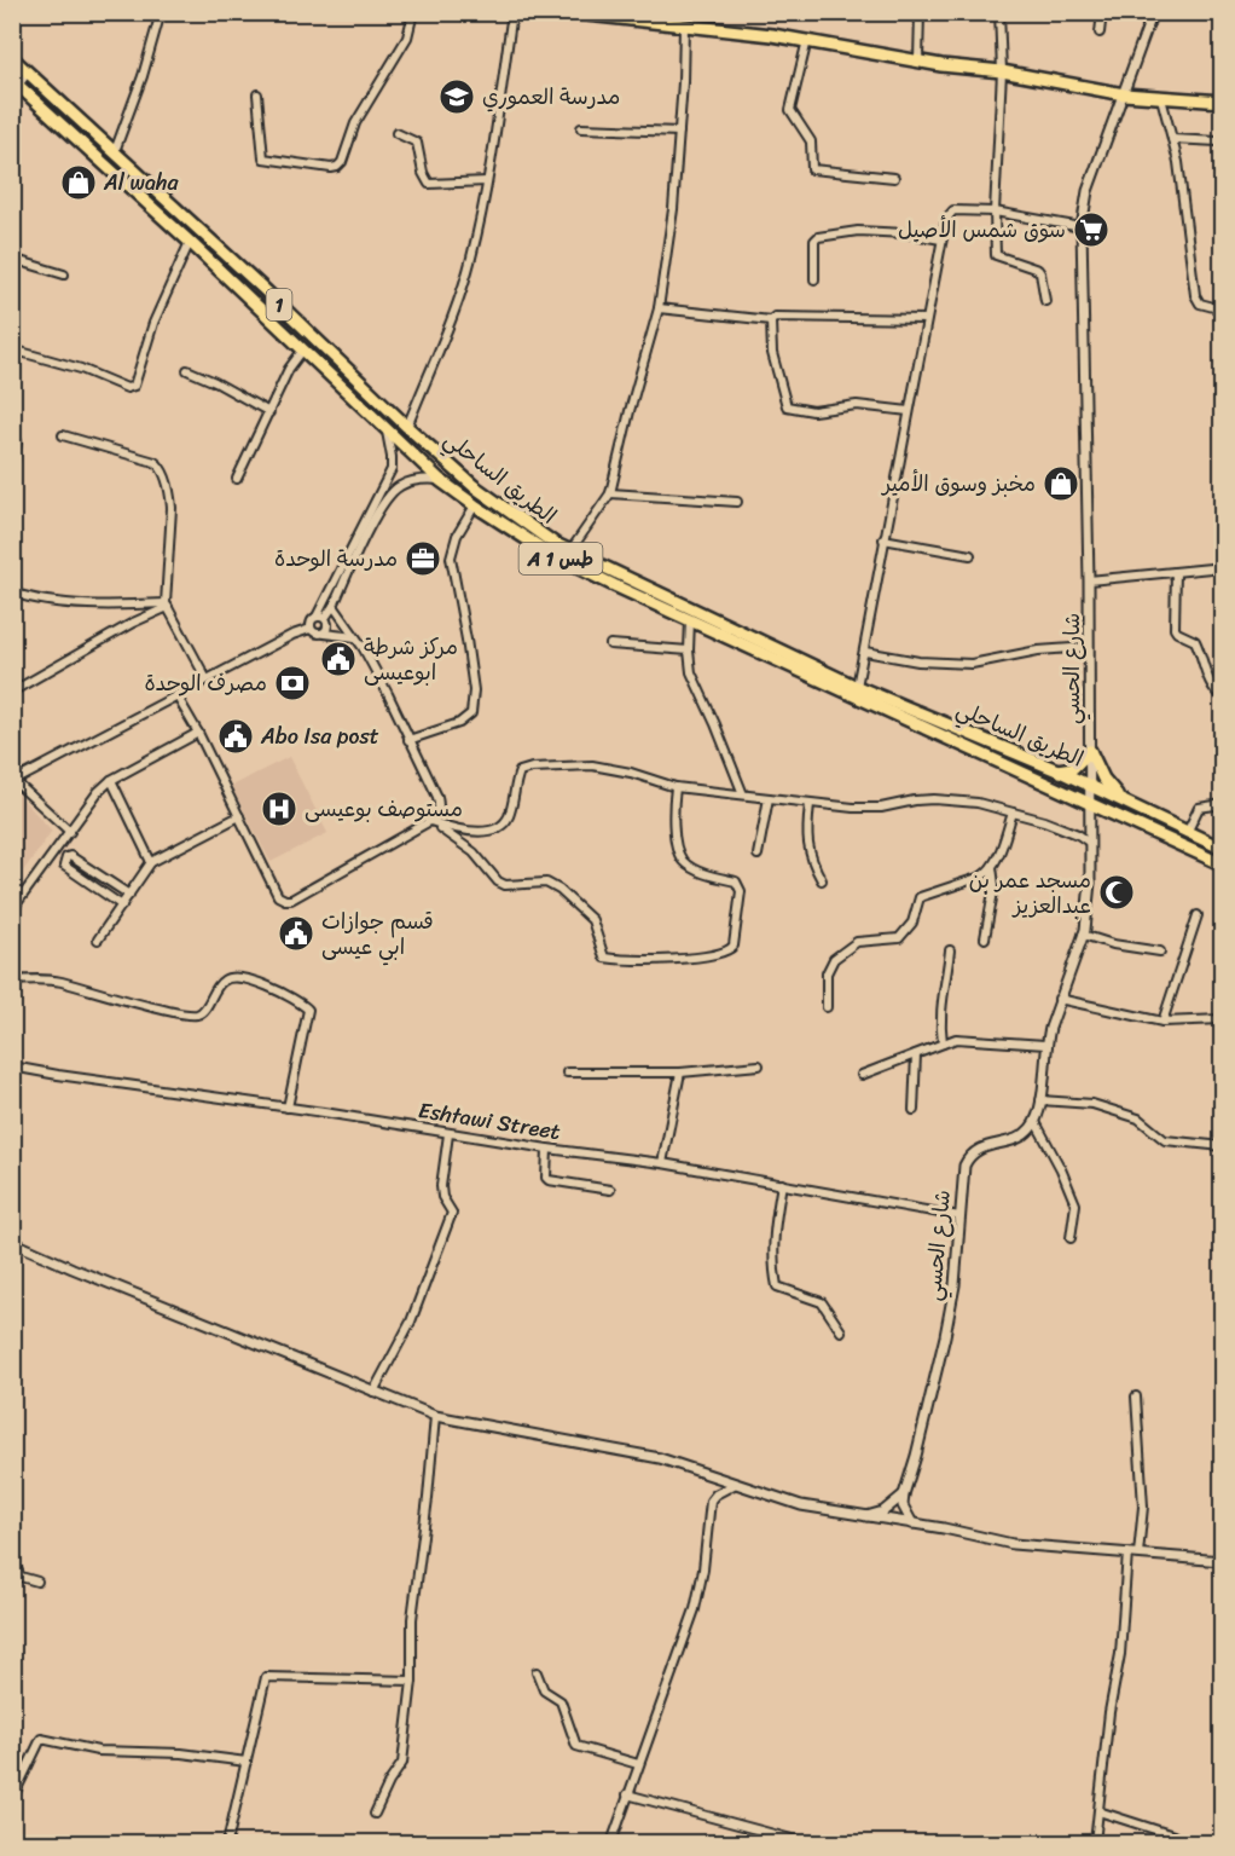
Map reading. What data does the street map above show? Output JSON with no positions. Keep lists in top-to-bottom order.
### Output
{
  "streets": {
    "main road": ["1", "الطريق الساحلي", "A 1 طس"],
    "street": ["شارع الحسي", "Eshtawi Street"]
  },
  "crossings": [
    ["الطريق الساحلي", "شارع الحسي"],
    ["شارع الحسي", "Eshtawi Street"]
  ],
  "places": {
    "school or university": ["مدرسة العموري"],
    "shop": ["Al waha", "مخبز وسوق الأمير"],
    "supermarket": ["سوق شمس الأصيل"],
    "office": ["مدرسة الوحدة"],
    "public building": ["مركز شرطة ابوعيسى", "Abo Isa post", "قسم جوازات ابي عيسى"],
    "bank": ["مصرف الوحدة"],
    "hospital": ["مستوصف بوعيسى"],
    "mosque": ["مسجد عمر بن عبدالعزيز"]
  }
}
